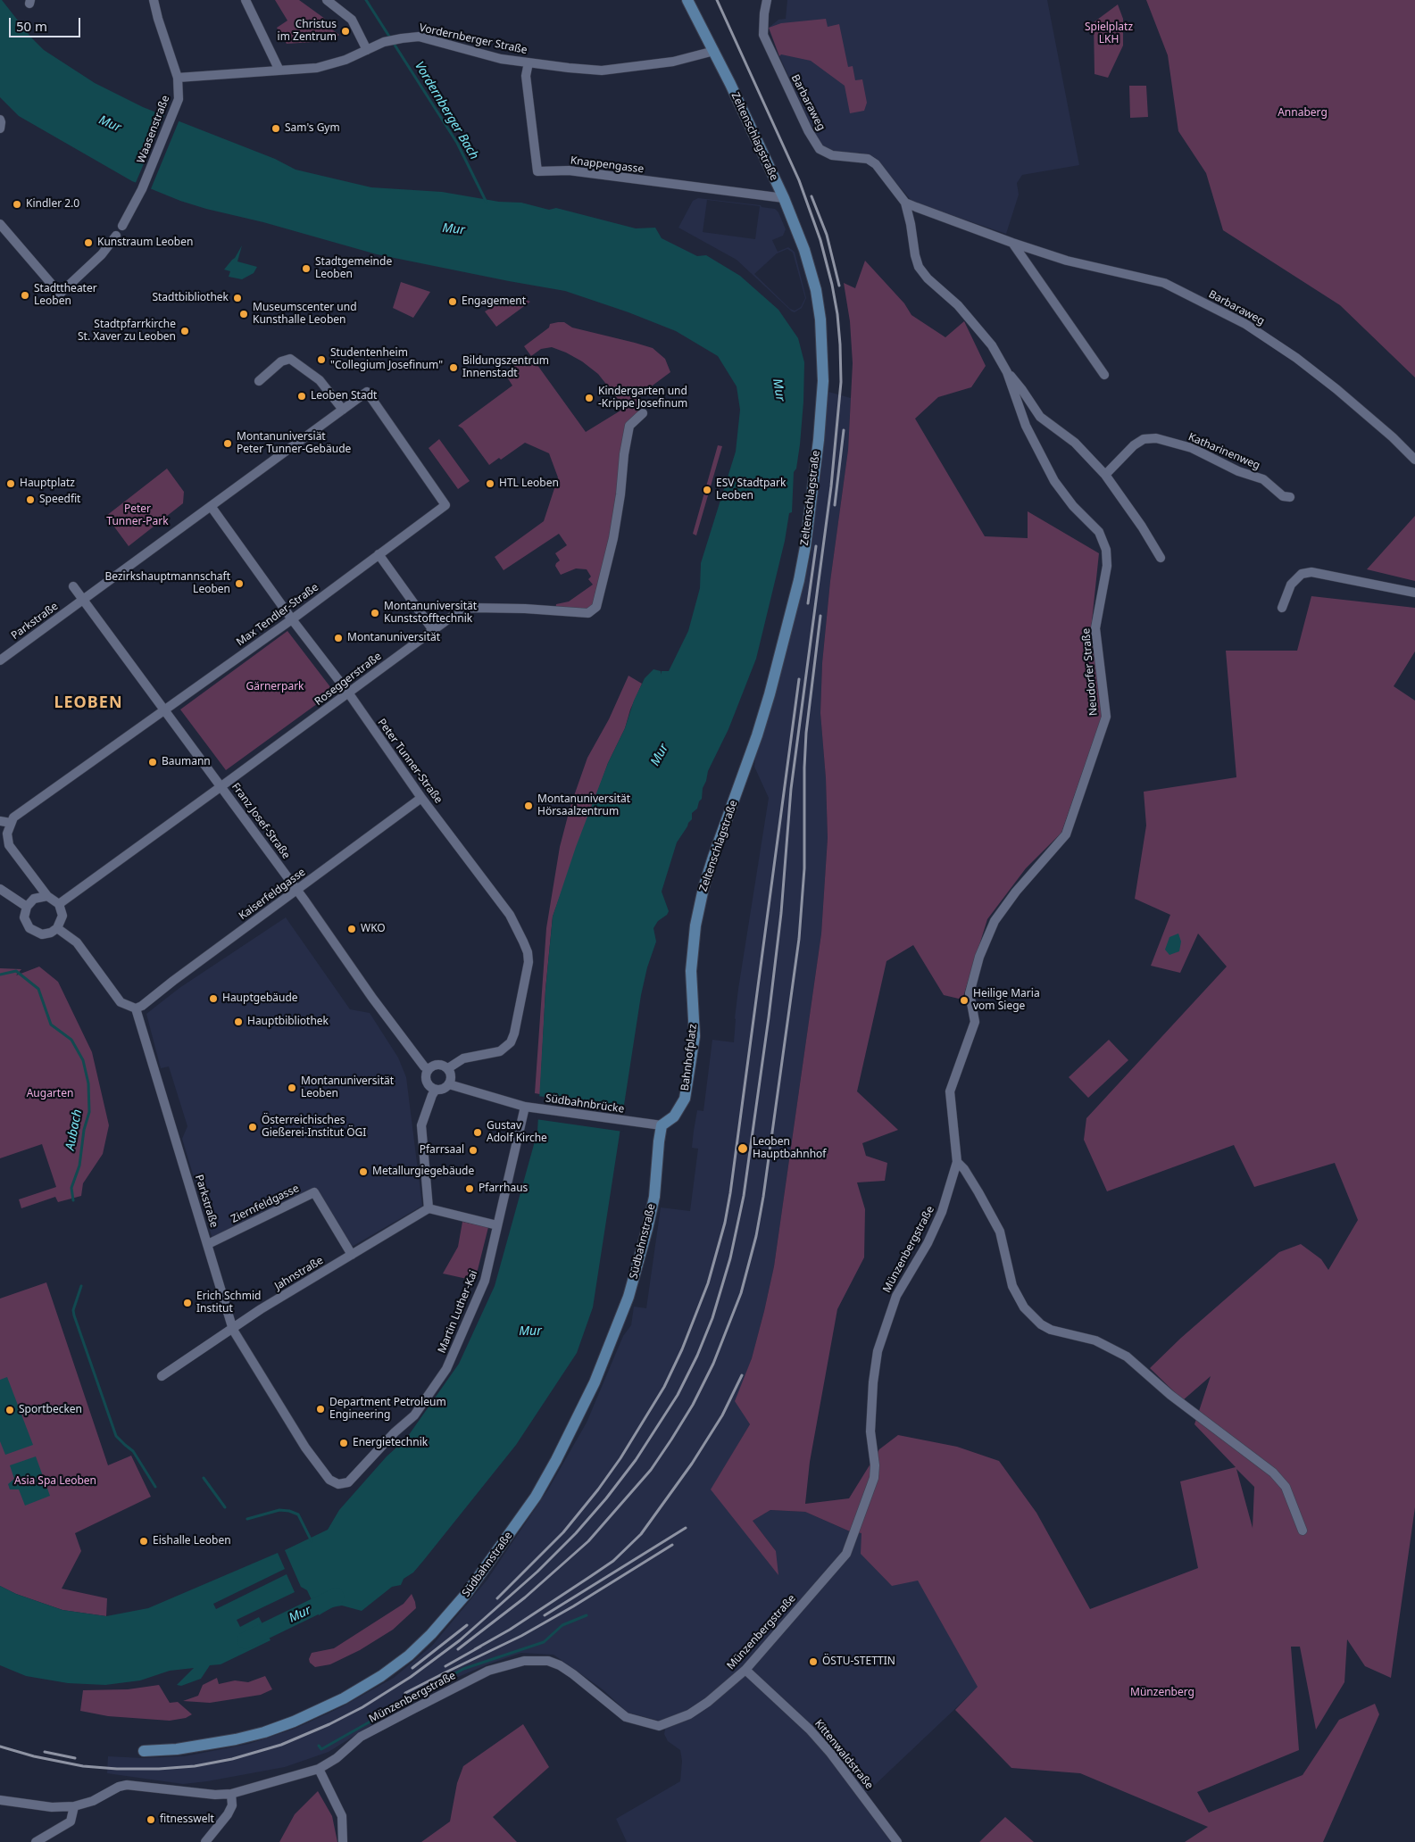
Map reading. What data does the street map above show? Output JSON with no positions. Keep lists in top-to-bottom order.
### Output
{
  "streets": {
    "main road": ["Zeltenschlagstraße", "Bahnhofplatz", "Südbahnstraße"],
    "street": [
      "Vordernberger Straße",
      "Barbaraweg",
      "Waasenstraße",
      "Knappengasse",
      "Katharinenweg",
      "Max Tendler-Straße",
      "Parkstraße",
      "Neudorfer Straße",
      "Roseggerstraße",
      "Peter Tunner-Straße",
      "Franz Josef-Straße",
      "Kaiserfeldgasse",
      "Südbahnbrücke",
      "Ziernfeldgasse",
      "Münzenbergstraße",
      "Jahnstraße",
      "Martin Luther-Kai",
      "Kittenwaldstraße"
    ]
  },
  "crossings": [
    ["Vordernberger Straße", "Waasenstraße"],
    ["Vordernberger Straße", "Zeltenschlagstraße"],
    ["Vordernberger Straße", "Knappengasse"],
    ["Barbaraweg", "Neudorfer Straße"],
    ["Zeltenschlagstraße", "Knappengasse"],
    ["Zeltenschlagstraße", "Bahnhofplatz"],
    ["Max Tendler-Straße", "Parkstraße"],
    ["Max Tendler-Straße", "Peter Tunner-Straße"],
    ["Max Tendler-Straße", "Franz Josef-Straße"],
    ["Parkstraße", "Peter Tunner-Straße"],
    ["Parkstraße", "Franz Josef-Straße"],
    ["Parkstraße", "Kaiserfeldgasse"],
    ["Parkstraße", "Ziernfeldgasse"],
    ["Parkstraße", "Jahnstraße"],
    ["Parkstraße", "Martin Luther-Kai"],
    ["Neudorfer Straße", "Münzenbergstraße"],
    ["Roseggerstraße", "Peter Tunner-Straße"],
    ["Roseggerstraße", "Franz Josef-Straße"],
    ["Peter Tunner-Straße", "Franz Josef-Straße"],
    ["Peter Tunner-Straße", "Kaiserfeldgasse"],
    ["Peter Tunner-Straße", "Südbahnbrücke"],
    ["Franz Josef-Straße", "Kaiserfeldgasse"],
    ["Franz Josef-Straße", "Südbahnbrücke"],
    ["Bahnhofplatz", "Südbahnbrücke"],
    ["Bahnhofplatz", "Südbahnstraße"],
    ["Südbahnbrücke", "Südbahnstraße"],
    ["Südbahnbrücke", "Martin Luther-Kai"],
    ["Ziernfeldgasse", "Jahnstraße"],
    ["Münzenbergstraße", "Kittenwaldstraße"]
  ],
  "districts": ["LEOBEN"],
  "water": ["Vordernberger Bach", "Mur", "Aubach"],
  "parks": [
    "Spielplatz LKH",
    "Annaberg",
    "Peter Tunner-Park",
    "Gärnerpark",
    "Augarten",
    "Asia Spa Leoben",
    "Münzenberg"
  ],
  "places": [
    "Christus im Zentrum",
    "Sam's Gym",
    "Kindler 2.0",
    "Kunstraum Leoben",
    "Stadtgemeinde Leoben",
    "Stadttheater Leoben",
    "Stadtbibliothek",
    "Engagement",
    "Museumscenter und Kunsthalle Leoben",
    "Stadtpfarrkirche St. Xaver zu Leoben",
    "Studentenheim \"Collegium Josefinum\"",
    "Bildungszentrum Innenstadt",
    "Leoben Stadt",
    "Kindergarten und -Krippe Josefinum",
    "Montanuniversiät Peter Tunner-Gebäude",
    "Hauptplatz",
    "HTL Leoben",
    "ESV Stadtpark Leoben",
    "Speedfit",
    "Bezirkshauptmannschaft Leoben",
    "Montanuniversität Kunststofftechnik",
    "Montanuniversität",
    "Baumann",
    "Montanuniversität Hörsaalzentrum",
    "WKO",
    "Hauptgebäude",
    "Heilige Maria vom Siege",
    "Hauptbibliothek",
    "Montanuniversität Leoben",
    "Österreichisches Gießerei-Institut ÖGI",
    "Gustav Adolf Kirche",
    "Leoben Hauptbahnhof",
    "Pfarrsaal",
    "Metallurgiegebäude",
    "Pfarrhaus",
    "Erich Schmid Institut",
    "Department Petroleum Engineering",
    "Sportbecken",
    "Energietechnik",
    "Eishalle Leoben",
    "ÖSTU-STETTIN",
    "fitnesswelt"
  ],
  "scale_bar": "50 m"
}
